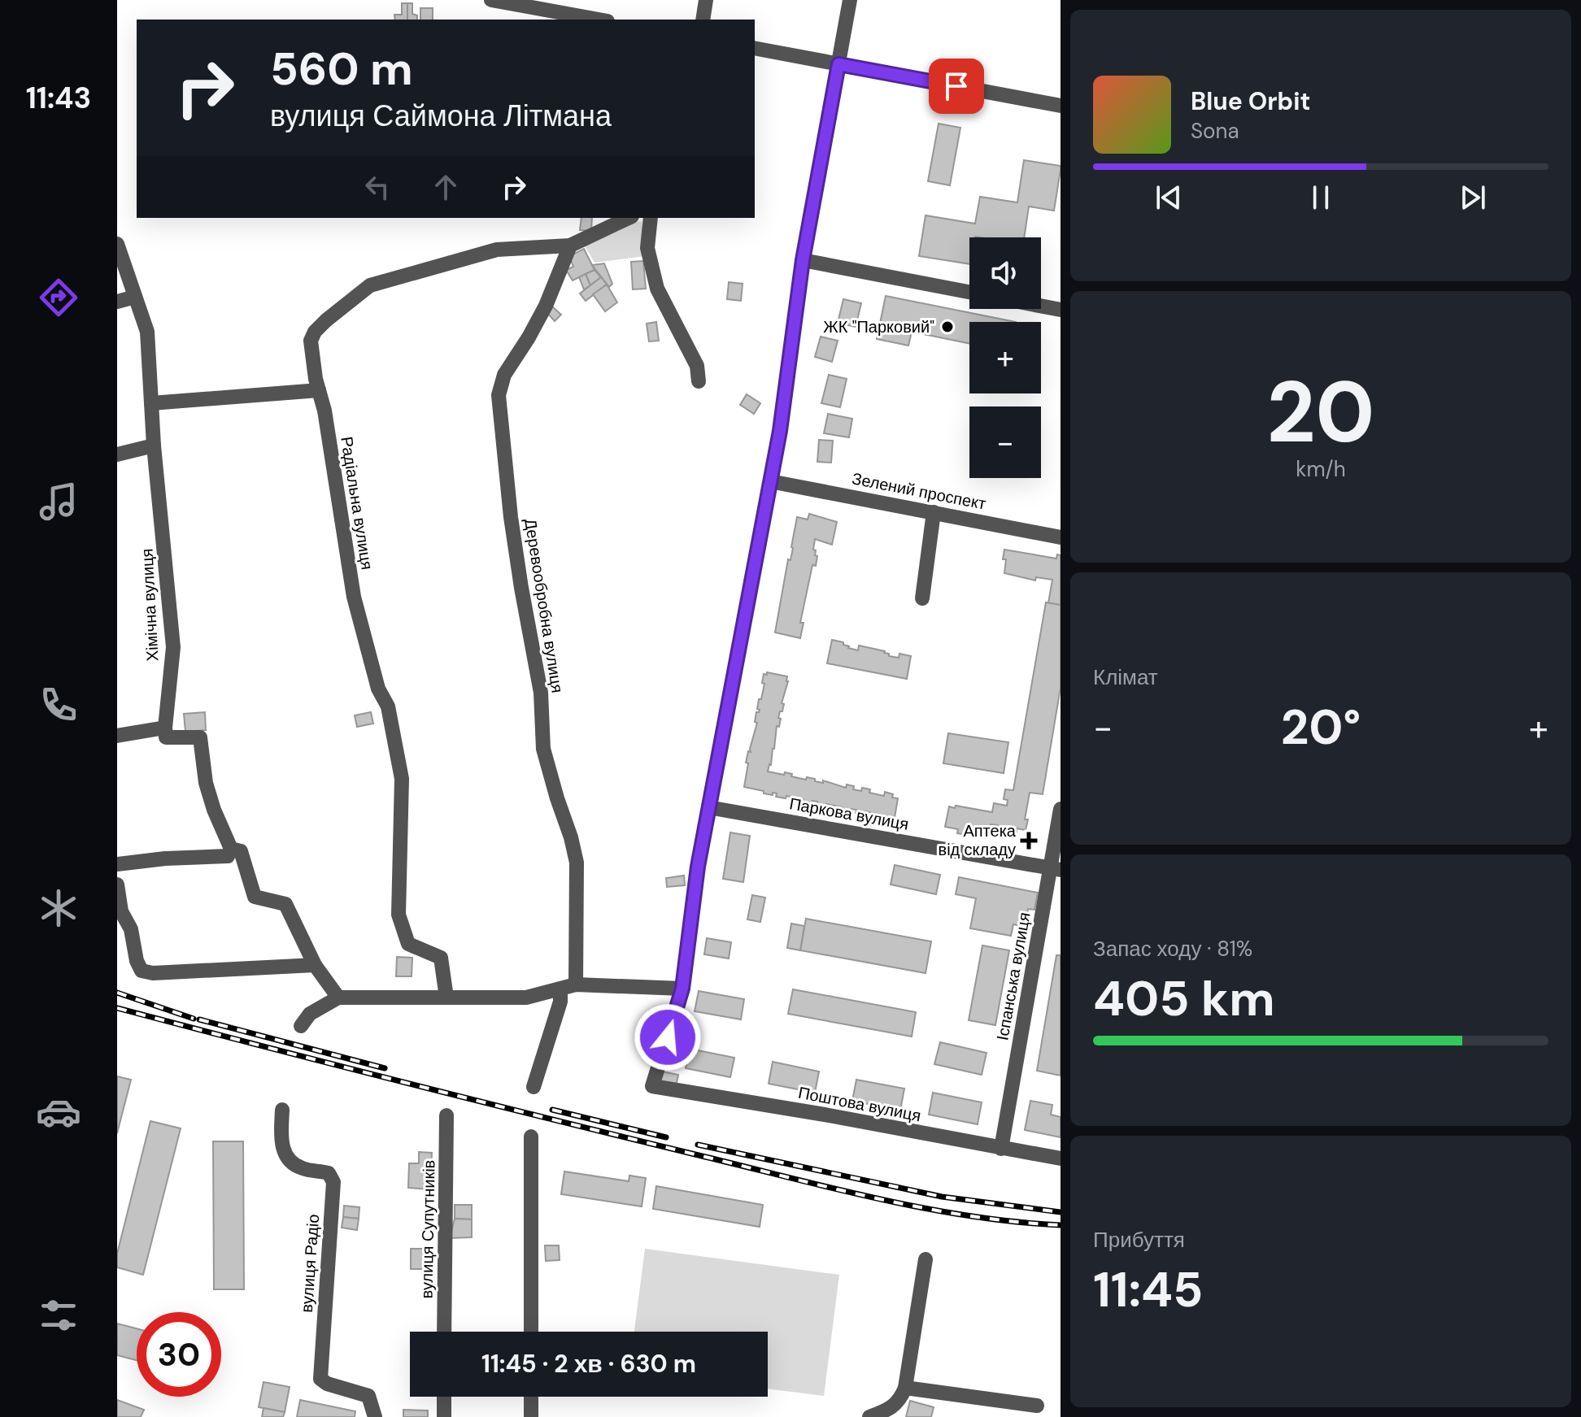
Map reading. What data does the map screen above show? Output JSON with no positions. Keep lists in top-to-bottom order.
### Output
{
  "streets": {
    "street": [
      "Зелений проспект",
      "Радіальна вулиця",
      "Хімічна вулиця",
      "Деревообробна вулиця",
      "Паркова вулиця",
      "Іспанська вулиця",
      "Поштова вулиця",
      "вулиця Супутників",
      "вулиця Радіо"
    ]
  },
  "crossings": [
    ["Радіальна вулиця", "Деревообробна вулиця"],
    ["Паркова вулиця", "Іспанська вулиця"],
    ["Іспанська вулиця", "Поштова вулиця"]
  ],
  "places": {
    "other": ["ЖК \"Парковий\""],
    "health": ["Аптека від складу"]
  },
  "page": {
    "tabs": "11:43",
    "turn": ["560 m", "вулиця Саймона Літмана"],
    "song": ["Blue Orbit", "Sona"],
    "map_buttons": ["+", "−"],
    "tile": [
      ["20", "km/h"],
      "Клімат",
      ["Запас ходу · 81%", "405 km"],
      ["Прибуття", "11:45"]
    ],
    "heat": ["−", "20°", "+"],
    "limit": "30",
    "trip": "11:45 · 2 хв · 630 m"
  }
}
